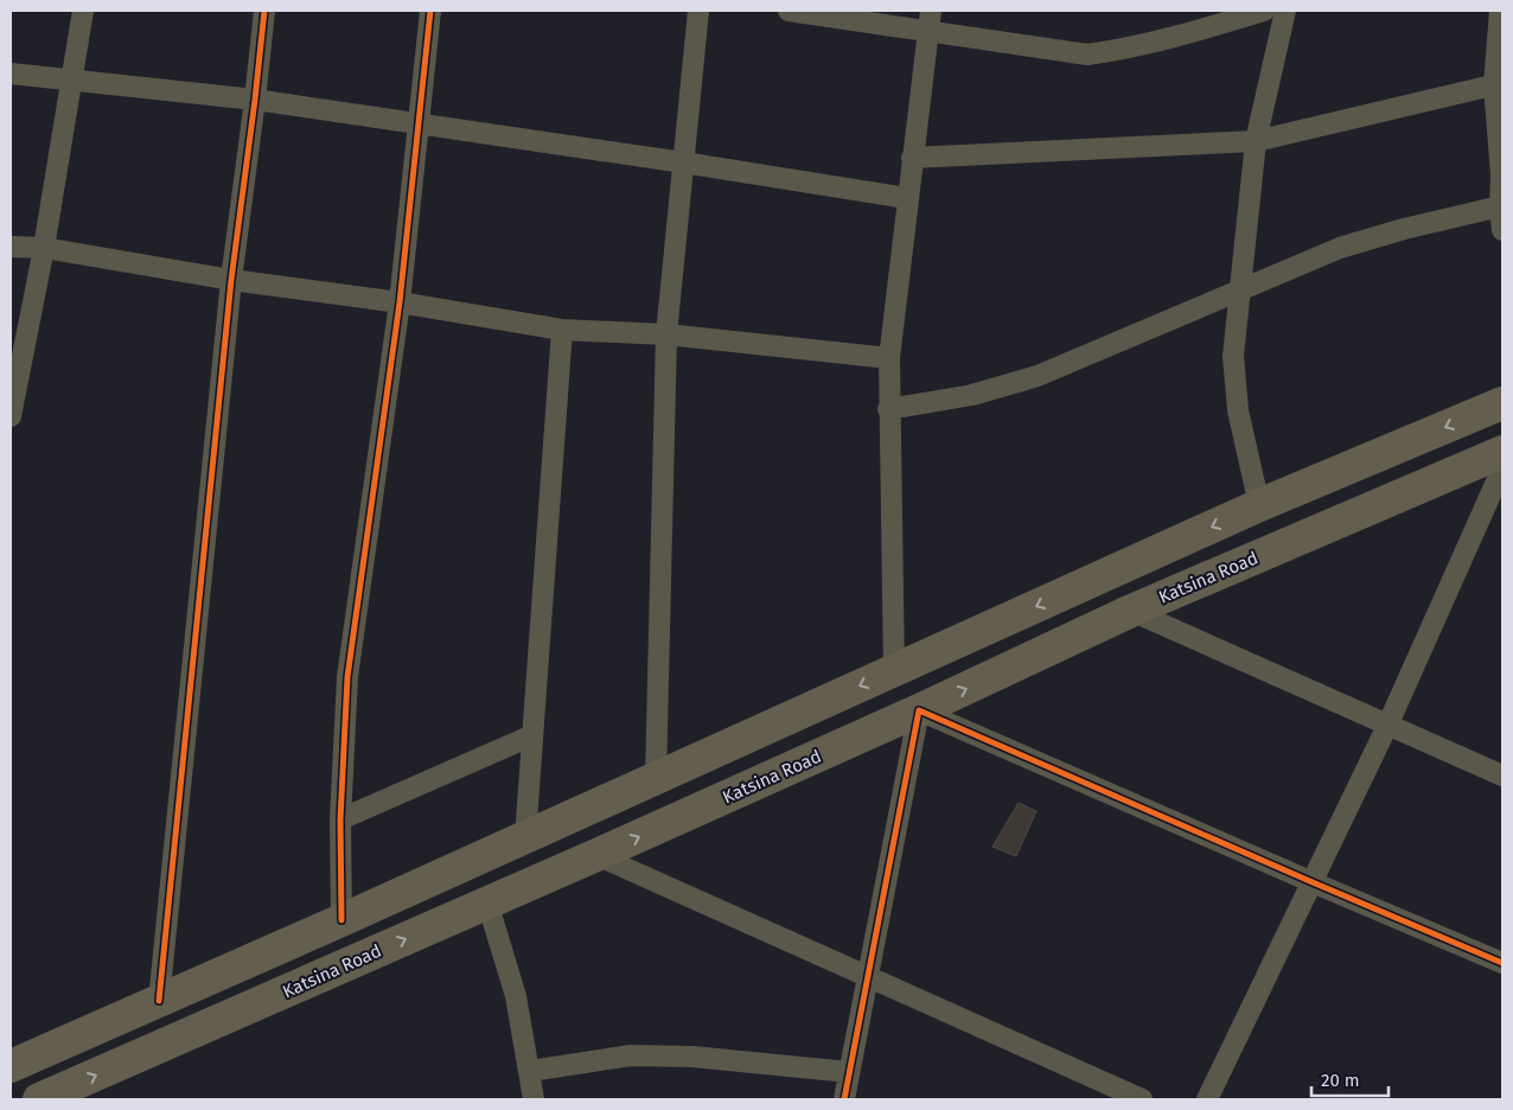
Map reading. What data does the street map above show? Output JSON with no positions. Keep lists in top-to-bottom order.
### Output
{
  "streets": {
    "highway": ["Katsina Road"]
  },
  "scale_bar": "20 m"
}
